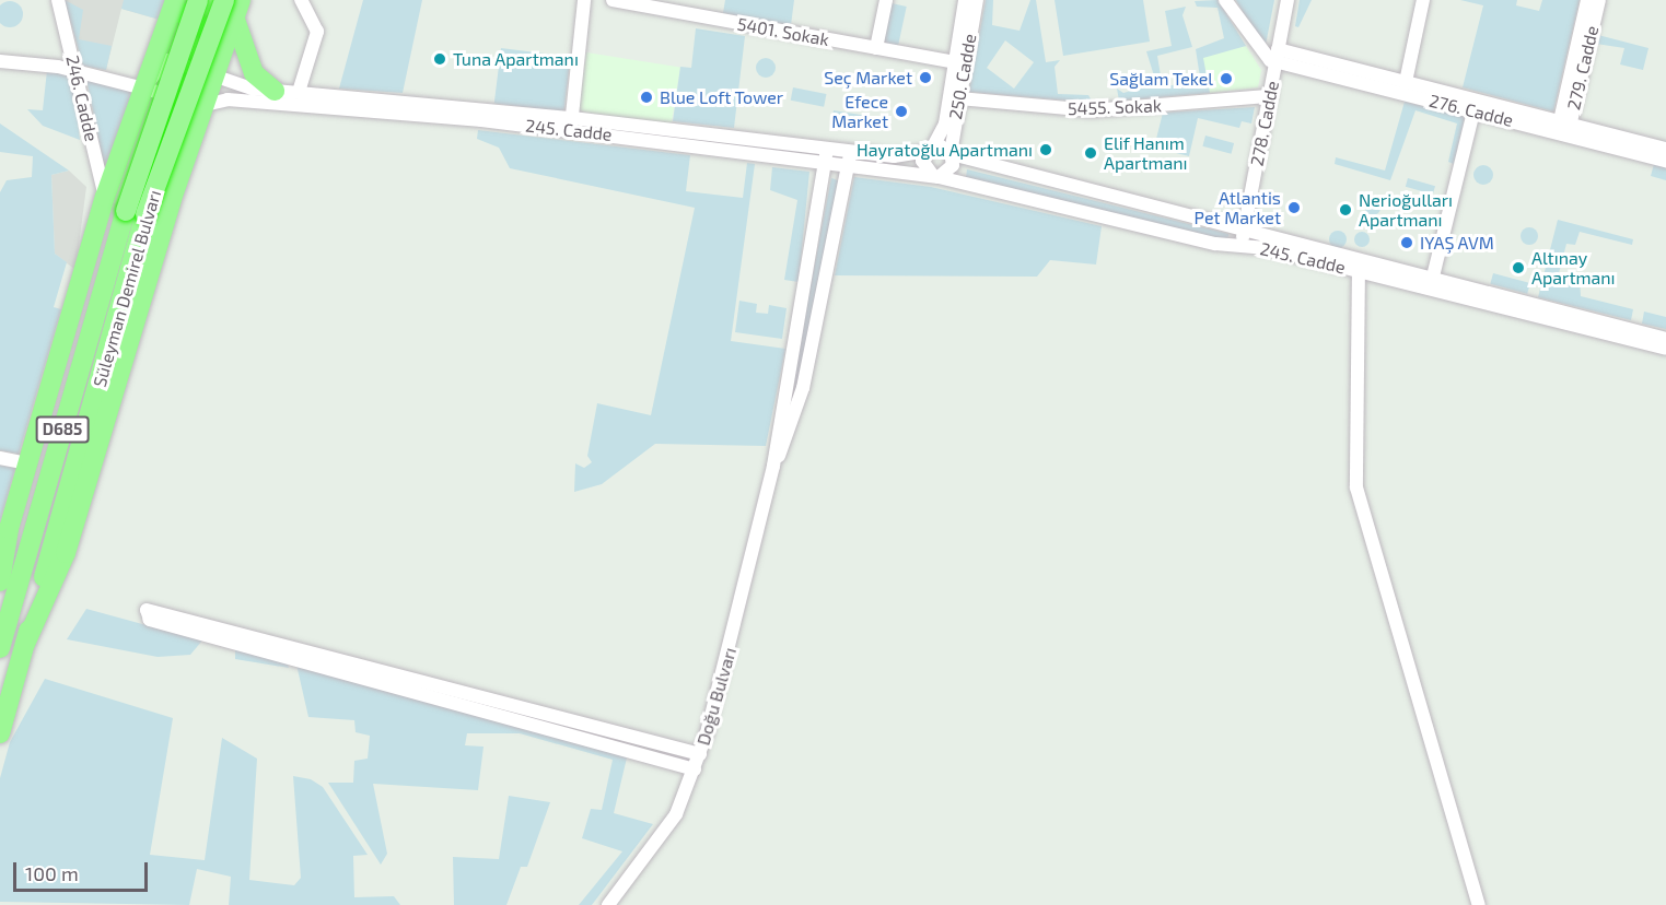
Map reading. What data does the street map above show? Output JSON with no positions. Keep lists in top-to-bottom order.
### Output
{
  "streets": {
    "highway": ["Süleyman Demirel Bulvarı", "D685"],
    "street": [
      "5401. Sokak",
      "279. Cadde",
      "250. Cadde",
      "246. Cadde",
      "5455. Sokak",
      "276. Cadde",
      "278. Cadde",
      "245. Cadde",
      "Doğu Bulvarı"
    ]
  },
  "crossings": [
    ["5401. Sokak", "250. Cadde"],
    ["279. Cadde", "276. Cadde"],
    ["250. Cadde", "5455. Sokak"],
    ["250. Cadde", "245. Cadde"],
    ["5455. Sokak", "278. Cadde"],
    ["276. Cadde", "278. Cadde"],
    ["278. Cadde", "245. Cadde"],
    ["245. Cadde", "Doğu Bulvarı"]
  ],
  "places": [
    "Tuna Apartmanı",
    "Seç Market",
    "Sağlam Tekel",
    "Blue Loft Tower",
    "Efece Market",
    "Hayratoğlu Apartmanı",
    "Elif Hanım Apartmanı",
    "Atlantis Pet Market",
    "Nerioğulları Apartmanı",
    "IYAŞ AVM",
    "Altınay Apartmanı"
  ],
  "scale_bar": "100 m"
}
